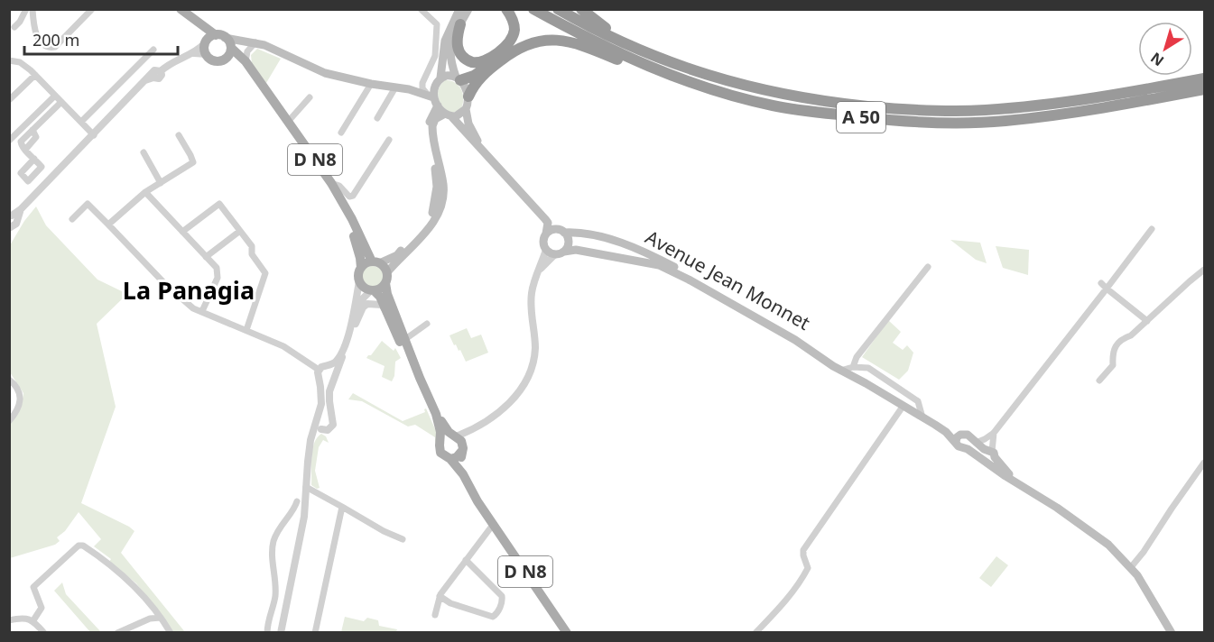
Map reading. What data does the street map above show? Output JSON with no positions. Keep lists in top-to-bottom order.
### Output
{
  "streets": {
    "highway": ["A 50"],
    "main road": ["D N8", "Avenue Jean Monnet"]
  },
  "districts": ["La Panagia"],
  "scale_bar": "200 m",
  "north": "bottom left"
}
